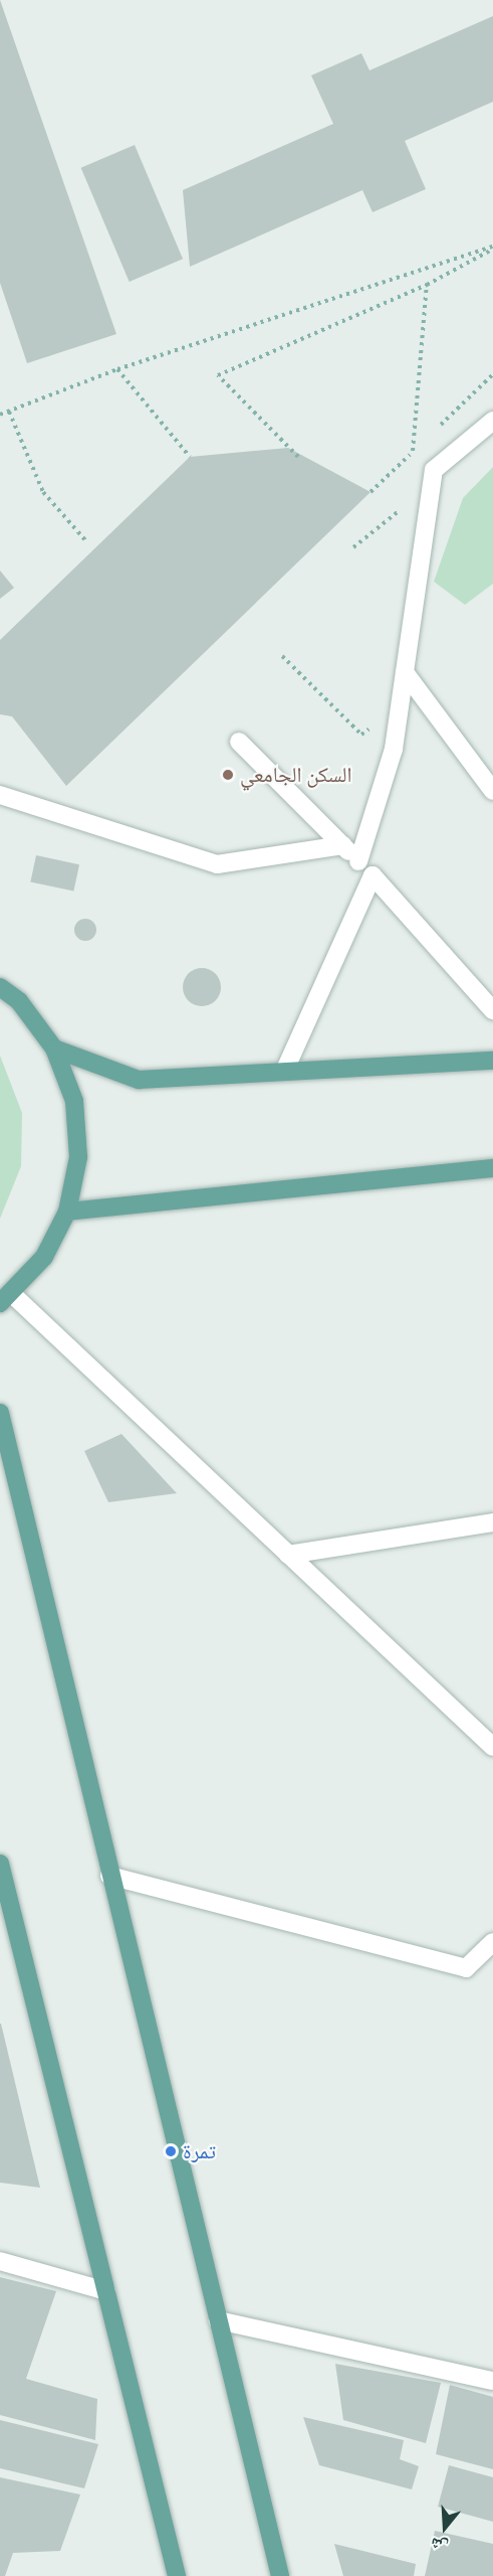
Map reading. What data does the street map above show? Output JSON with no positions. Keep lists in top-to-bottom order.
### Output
{
  "places": ["السكن الجامعي", "تمرة"],
  "north": "bottom"
}
